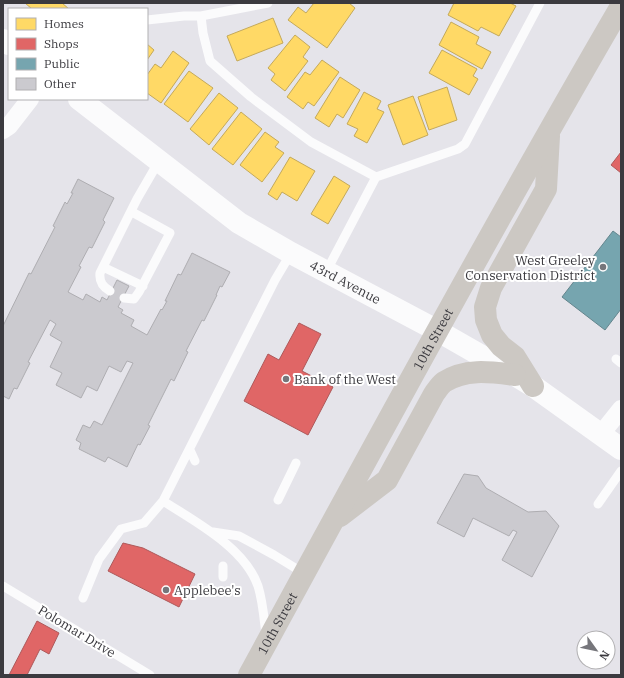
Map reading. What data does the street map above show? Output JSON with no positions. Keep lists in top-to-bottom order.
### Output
{
  "streets": {
    "main road": ["10th Street"],
    "street": ["43rd Avenue"],
    "lane": ["Polomar Drive"]
  },
  "crossings": [
    ["43rd Avenue", "10th Street"]
  ],
  "places": ["West Greeley Conservation District", "Bank of the West", "Applebee's"],
  "legend": [
    "Homes",
    "Shops",
    "Public",
    "Other"
  ],
  "north": "bottom right"
}
